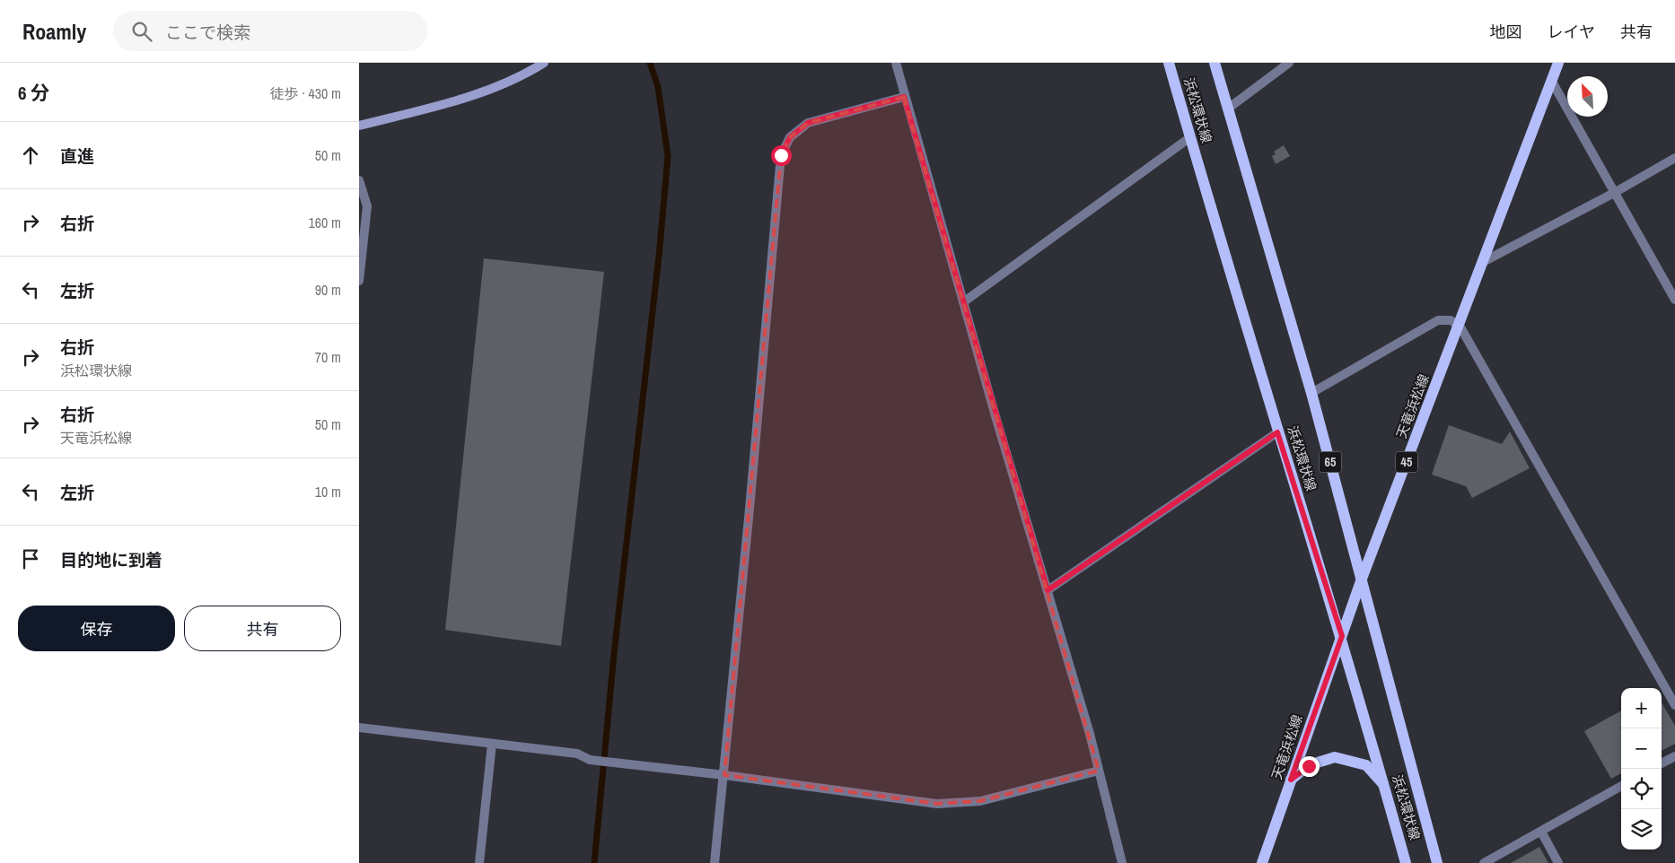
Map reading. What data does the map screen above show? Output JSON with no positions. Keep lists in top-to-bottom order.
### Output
{
  "streets": {
    "main road": [
      "浜松環状線",
      "天竜浜松線",
      "65",
      "45"
    ]
  },
  "crossings": [
    ["浜松環状線", "天竜浜松線"]
  ],
  "north": "top left",
  "page": {
    "header": "Roamly",
    "search": "ここで検索",
    "nav": ["地図", "レイヤ", "共有"],
    "heading": ["6 分", "徒歩 · 430 m"],
    "list": [
      ["直進", "50 m"],
      ["右折", "160 m"],
      ["左折", "90 m"],
      ["右折", "浜松環状線", "70 m"],
      ["右折", "天竜浜松線", "50 m"],
      ["左折", "10 m"],
      "目的地に到着"
    ],
    "buttons": ["保存", "共有"],
    "map_buttons": ["+", "−"]
  }
}
